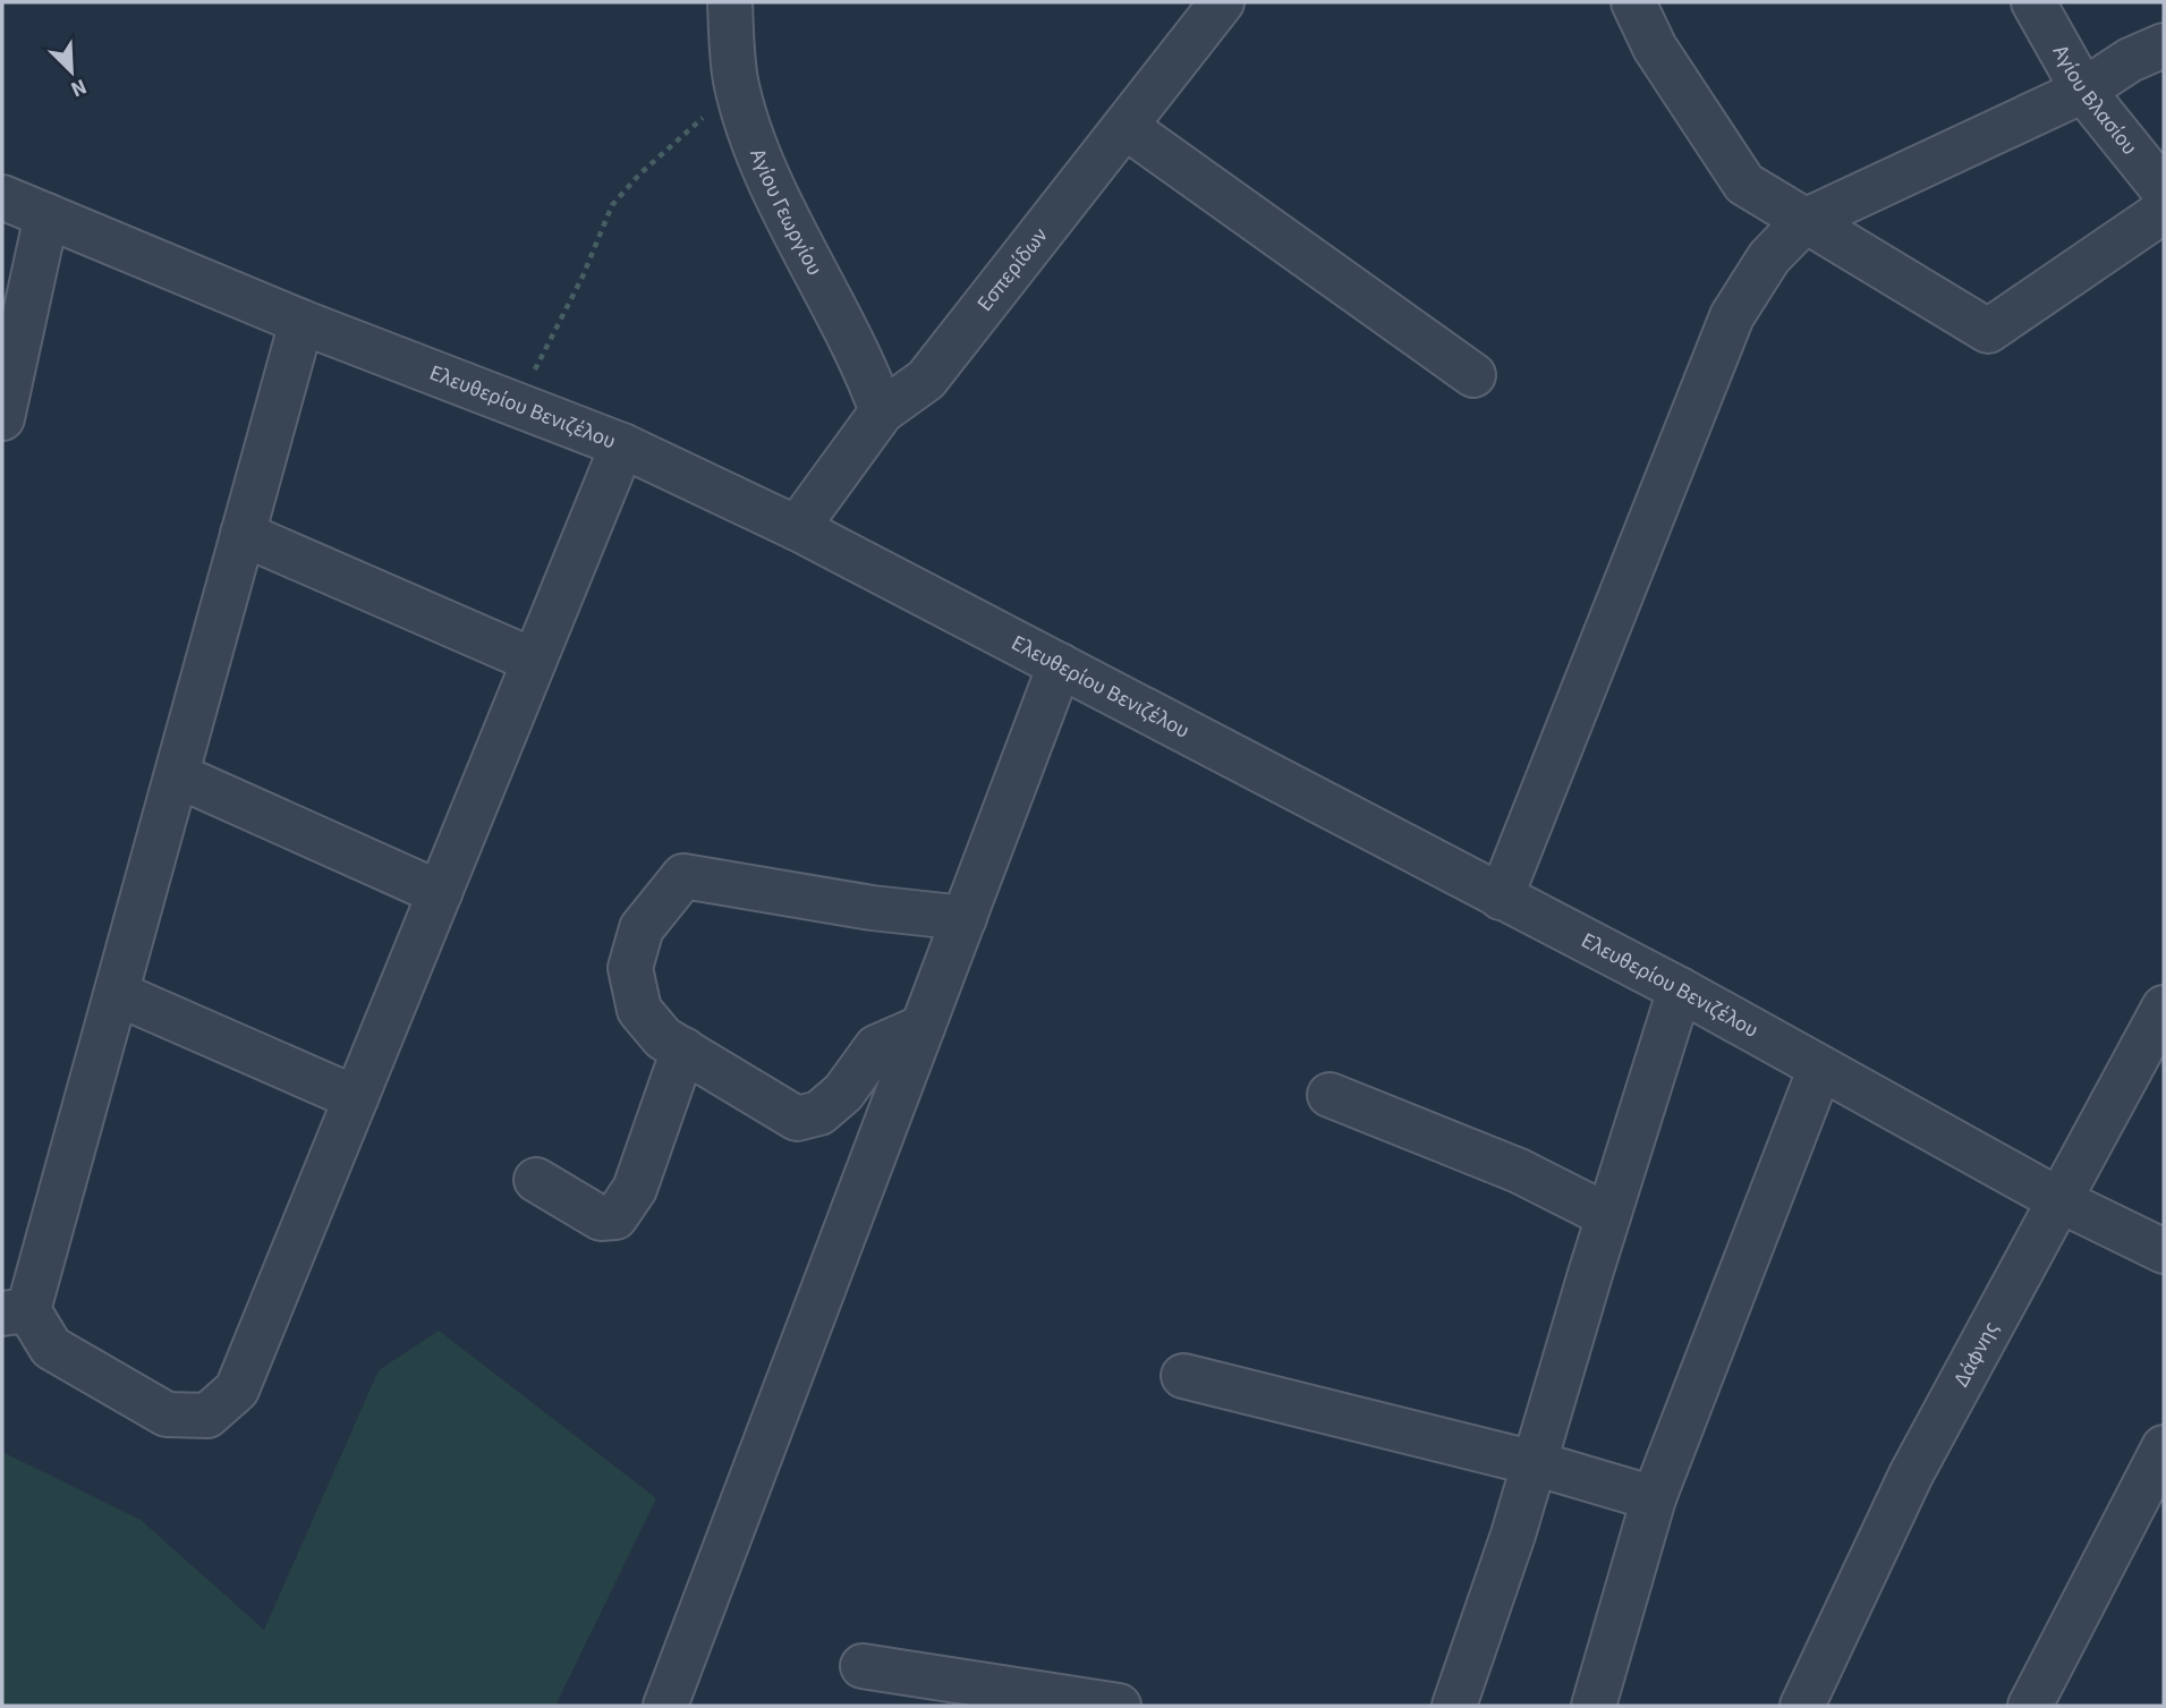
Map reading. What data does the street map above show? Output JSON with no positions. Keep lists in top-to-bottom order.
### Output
{
  "streets": {
    "street": [
      "Αγίου Βλασίου",
      "Αγίου Γεωργίου",
      "Εσπερίδων",
      "Ελευθερίου Βενιζέλου",
      "Δάφνης"
    ]
  },
  "crossings": [
    ["Αγίου Γεωργίου", "Εσπερίδων"],
    ["Εσπερίδων", "Ελευθερίου Βενιζέλου"],
    ["Ελευθερίου Βενιζέλου", "Δάφνης"]
  ],
  "north": "bottom right"
}
